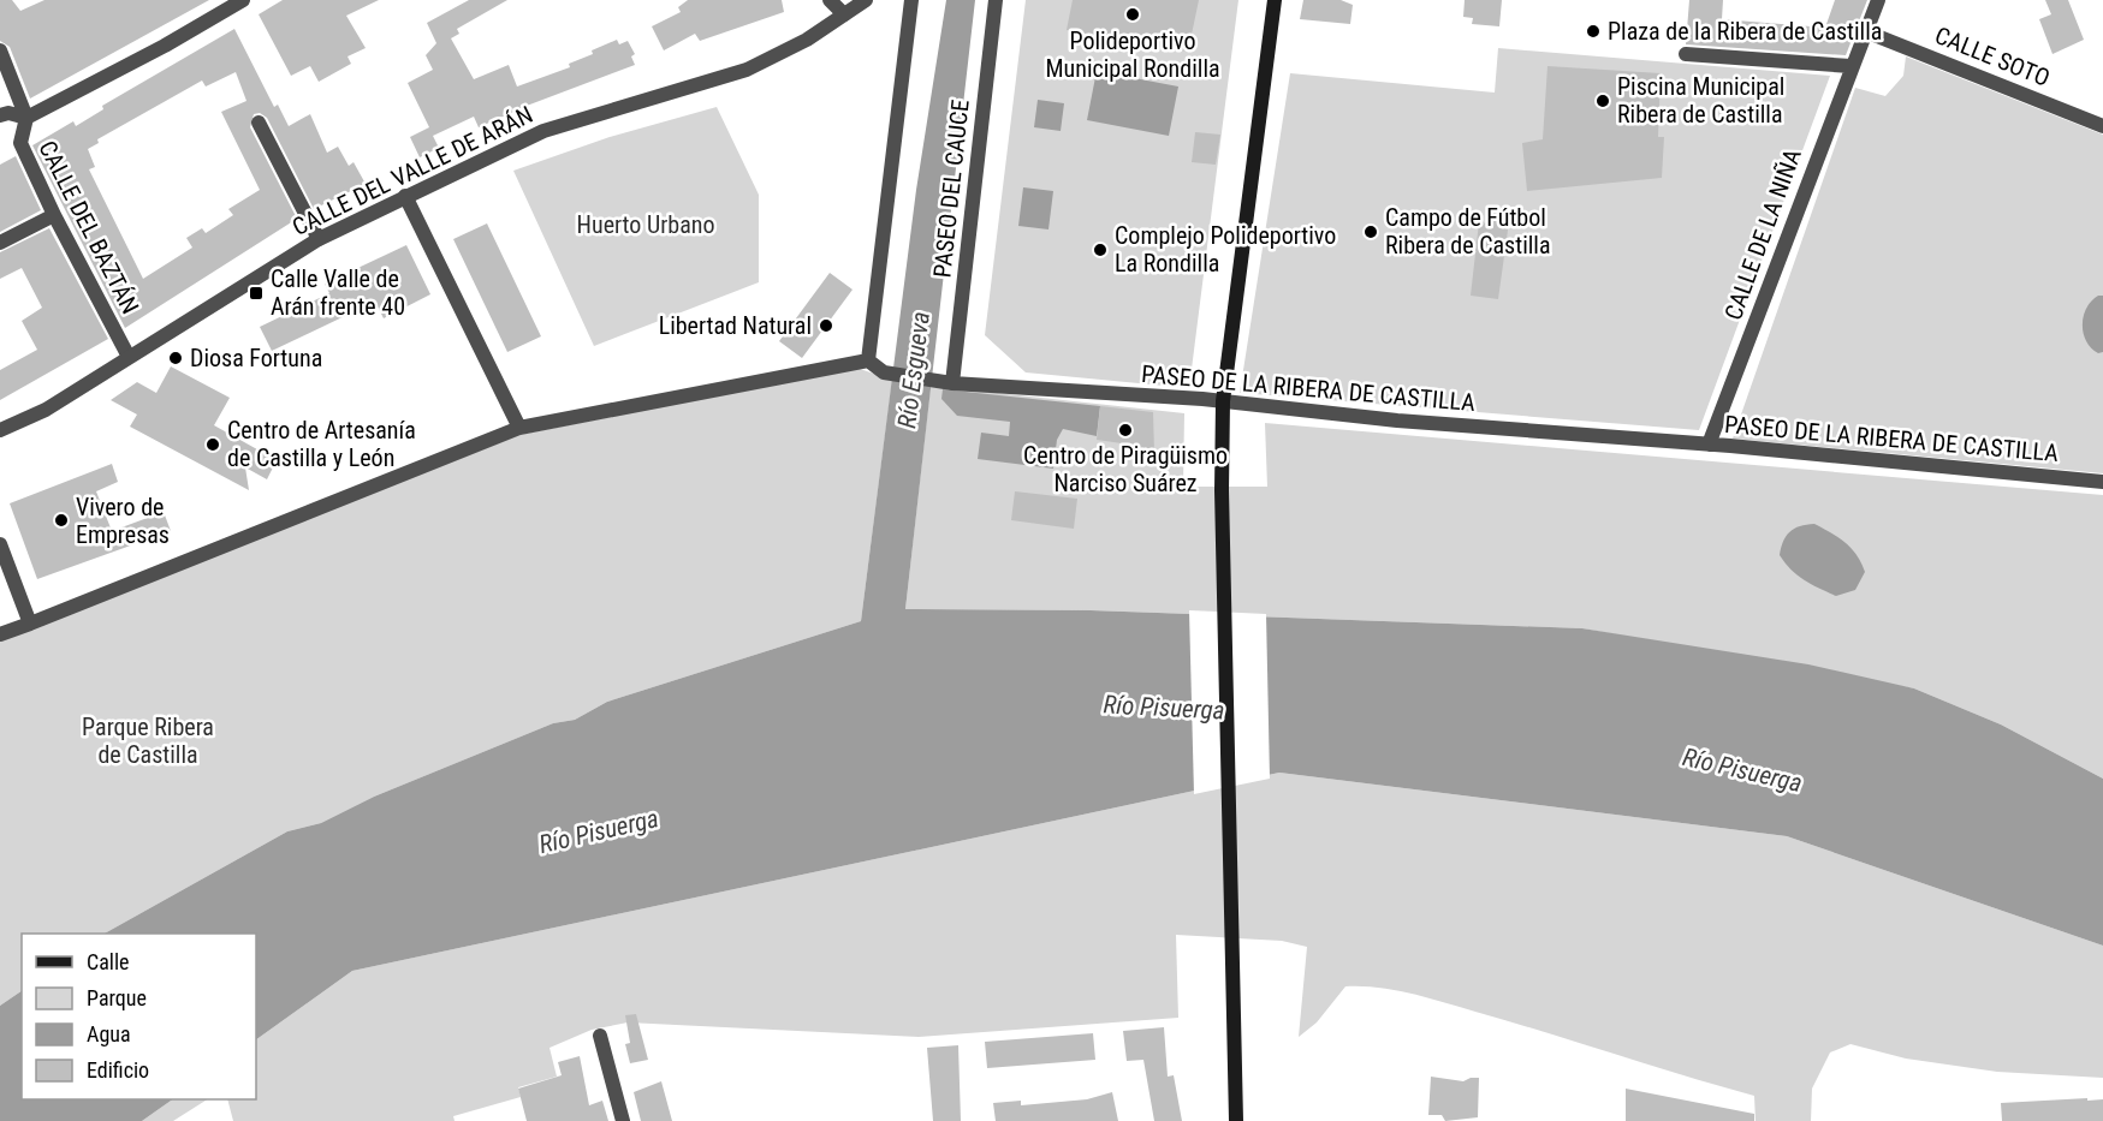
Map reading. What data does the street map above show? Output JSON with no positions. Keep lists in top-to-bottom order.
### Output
{
  "streets": {
    "street": [
      "CALLE SOTO",
      "CALLE DEL VALLE DE ARÁN",
      "PASEO DEL CAUCE",
      "CALLE DEL BAZTÁN",
      "CALLE DE LA NIÑA",
      "PASEO DE LA RIBERA DE CASTILLA"
    ]
  },
  "crossings": [
    ["CALLE SOTO", "CALLE DE LA NIÑA"],
    ["CALLE DEL VALLE DE ARÁN", "CALLE DEL BAZTÁN"],
    ["PASEO DEL CAUCE", "PASEO DE LA RIBERA DE CASTILLA"],
    ["CALLE DE LA NIÑA", "PASEO DE LA RIBERA DE CASTILLA"]
  ],
  "water": ["Río Esgueva", "Río Pisuerga"],
  "parks": ["Huerto Urbano", "Parque Ribera de Castilla"],
  "places": {
    "other": [
      "Polideportivo Municipal Rondilla",
      "Plaza de la Ribera de Castilla",
      "Piscina Municipal Ribera de Castilla",
      "Campo de Fútbol Ribera de Castilla",
      "Complejo Polideportivo La Rondilla",
      "Libertad Natural",
      "Diosa Fortuna",
      "Centro de Piragüismo Narciso Suárez",
      "Centro de Artesanía de Castilla y León",
      "Vivero de Empresas"
    ],
    "transit": ["Calle Valle de Arán frente 40"]
  },
  "legend": [
    "Calle",
    "Parque",
    "Agua",
    "Edificio"
  ]
}
